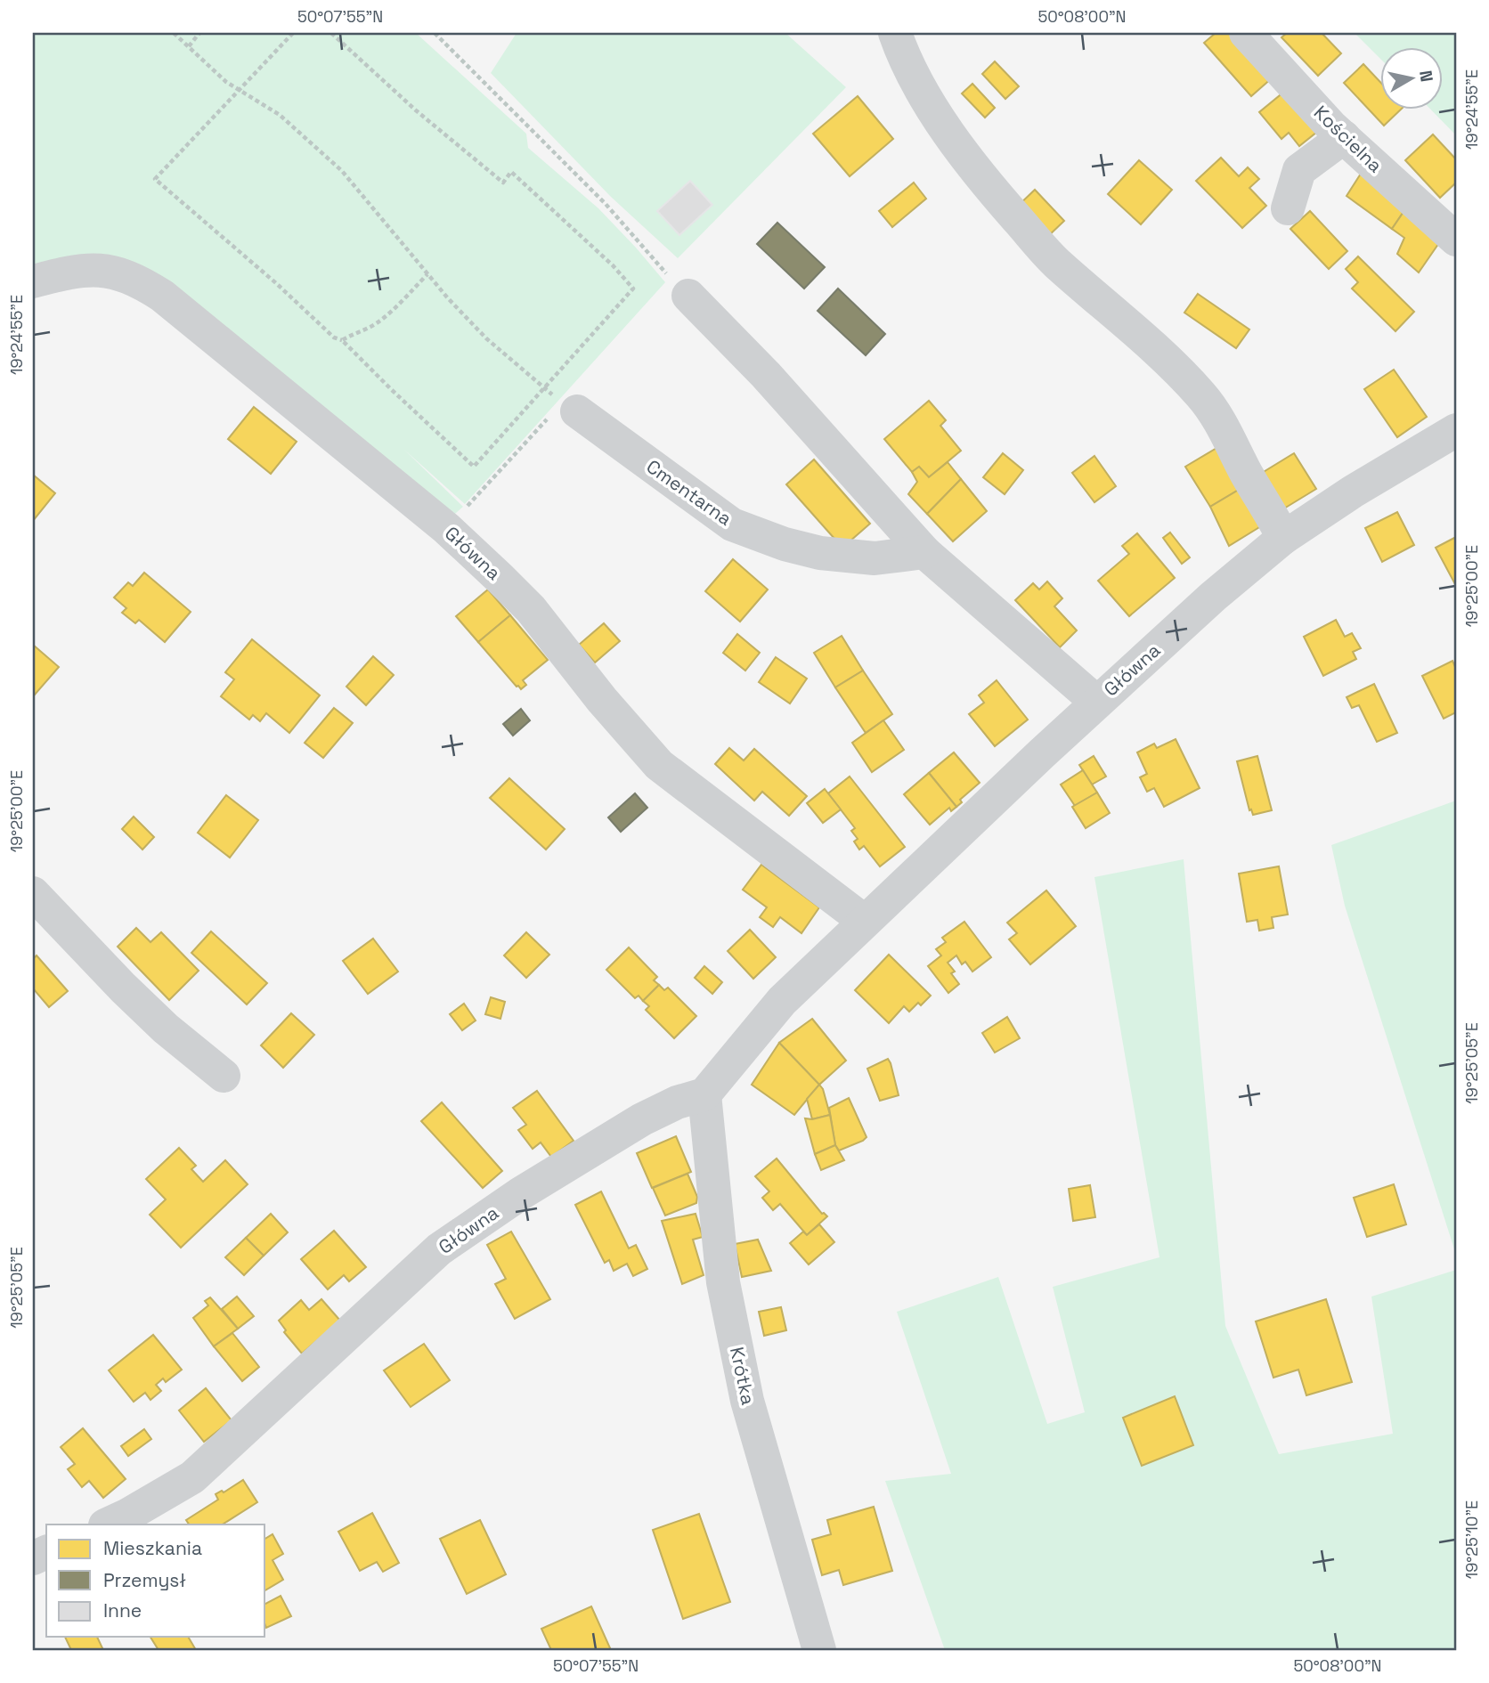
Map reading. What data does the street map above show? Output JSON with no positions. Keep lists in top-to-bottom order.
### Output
{
  "streets": {
    "street": [
      "Kościelna",
      "Cmentarna",
      "Główna",
      "Krótka"
    ]
  },
  "crossings": [
    ["Główna", "Krótka"]
  ],
  "legend": ["Mieszkania", "Przemysł", "Inne"],
  "north": "right",
  "coordinates": [
    "50°07'55\"N",
    "50°08'00\"N",
    "19°24'55\"E",
    "19°25'00\"E",
    "19°25'05\"E",
    "19°25'10\"E"
  ]
}
